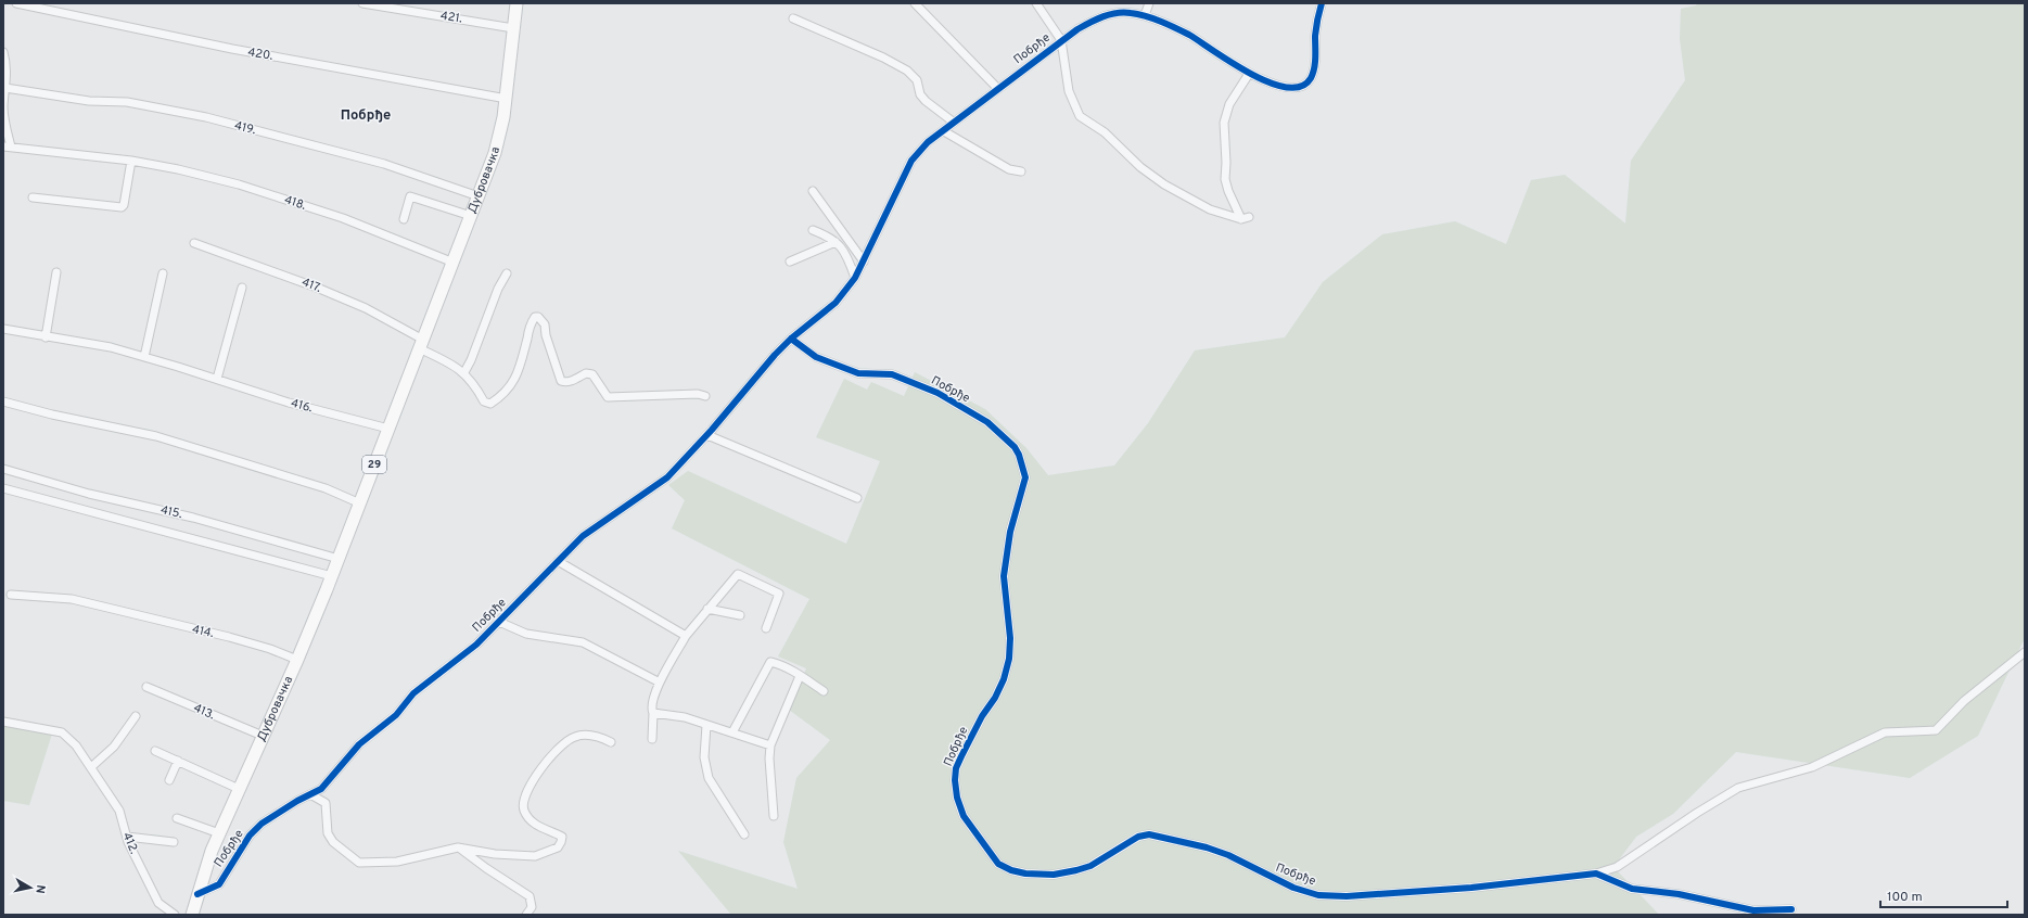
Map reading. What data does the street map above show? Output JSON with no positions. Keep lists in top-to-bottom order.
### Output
{
  "streets": {
    "main road": ["Дубровачка", "29"],
    "street": [
      "421.",
      "Побрђе",
      "420.",
      "419.",
      "418.",
      "417.",
      "416.",
      "415.",
      "414.",
      "413.",
      "412."
    ]
  },
  "crossings": [
    ["421.", "Дубровачка"],
    ["Побрђе", "Дубровачка"],
    ["420.", "Дубровачка"],
    ["419.", "Дубровачка"],
    ["Дубровачка", "418."],
    ["Дубровачка", "417."],
    ["Дубровачка", "416."],
    ["Дубровачка", "415."],
    ["Дубровачка", "414."],
    ["Дубровачка", "413."]
  ],
  "districts": ["Побрђе"],
  "scale_bar": "100 m",
  "north": "right"
}
